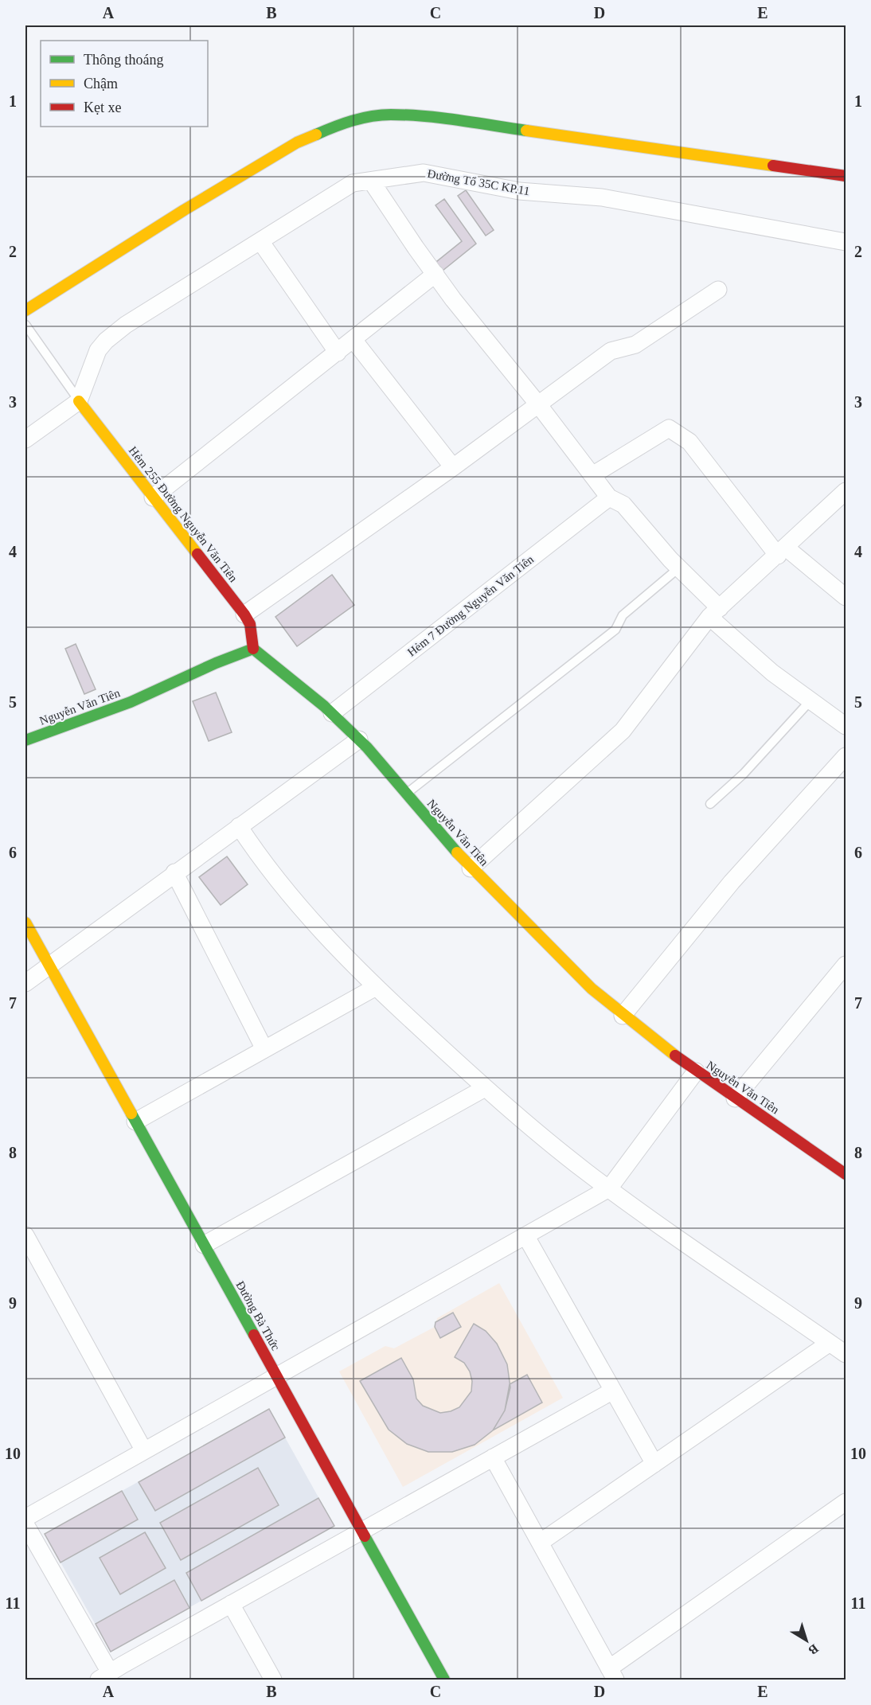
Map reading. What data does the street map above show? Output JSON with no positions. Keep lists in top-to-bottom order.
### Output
{
  "streets": {
    "street": [
      "Đường Tổ 35C KP.11",
      "Hẻm 255 Đường Nguyễn Văn Tiên",
      "Hẻm 7 Đường Nguyễn Văn Tiên",
      "Nguyễn Văn Tiên",
      "Đường Bà Thức"
    ]
  },
  "crossings": [
    ["Đường Tổ 35C KP.11", "Hẻm 255 Đường Nguyễn Văn Tiên"],
    ["Hẻm 255 Đường Nguyễn Văn Tiên", "Nguyễn Văn Tiên"],
    ["Hẻm 7 Đường Nguyễn Văn Tiên", "Nguyễn Văn Tiên"]
  ],
  "legend": ["Thông thoáng", "Chậm", "Kẹt xe"],
  "north": "bottom right",
  "grid": {
    "columns": [
      "A",
      "B",
      "C",
      "D",
      "E"
    ],
    "rows": [
      "1",
      "2",
      "3",
      "4",
      "5",
      "6",
      "7",
      "8",
      "9",
      "10",
      "11"
    ]
  }
}
